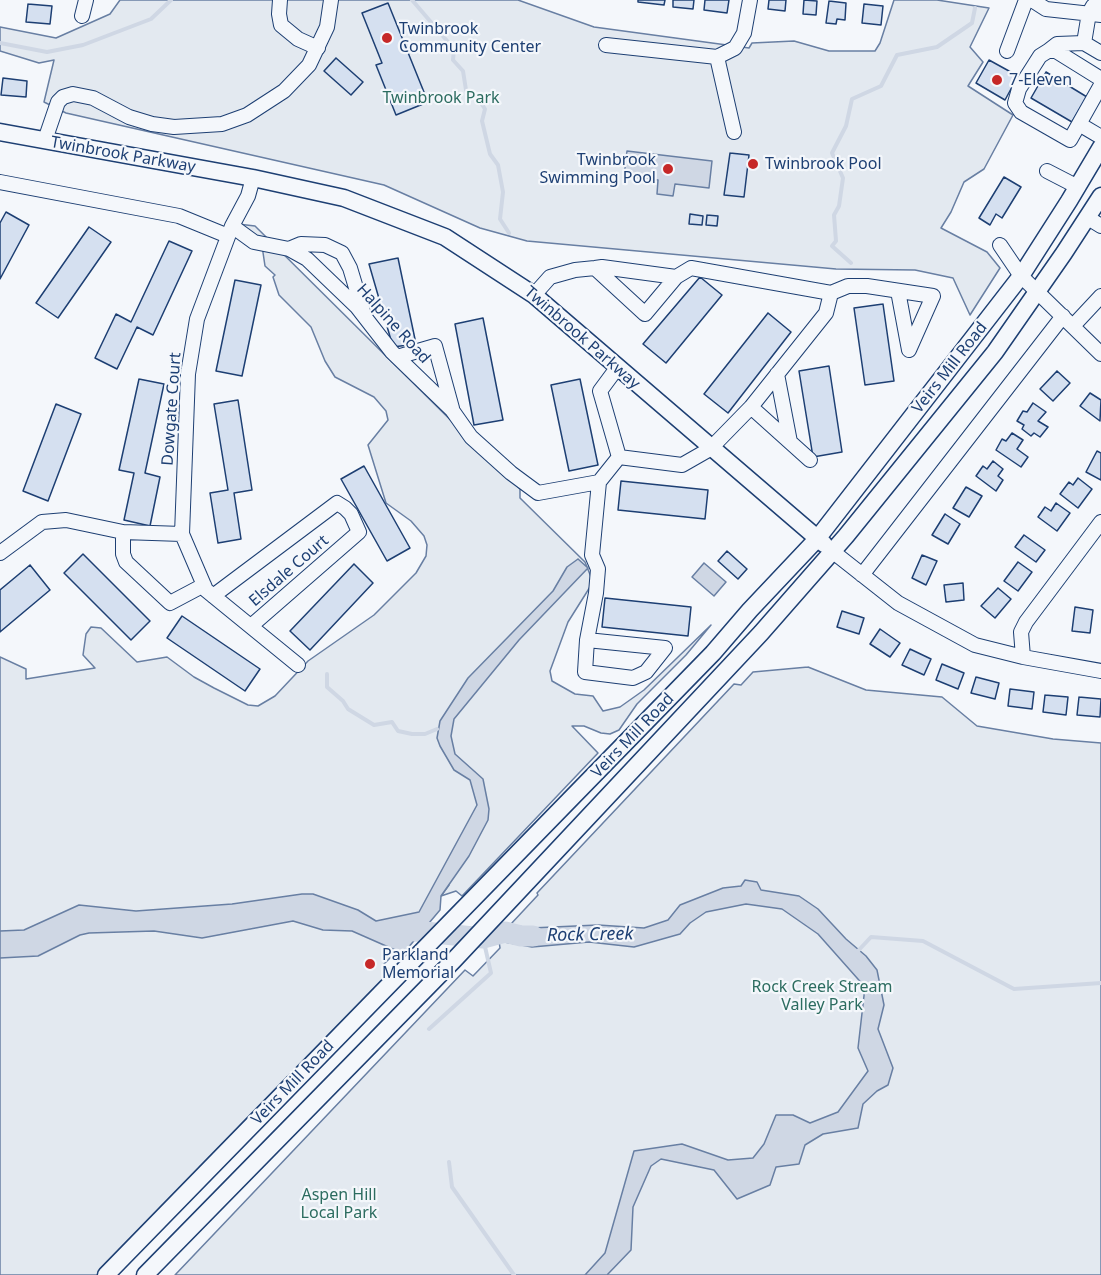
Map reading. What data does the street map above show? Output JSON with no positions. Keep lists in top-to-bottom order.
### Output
{
  "streets": {
    "main road": ["Twinbrook Parkway", "Veirs Mill Road"],
    "street": ["Halpine Road", "Dowgate Court", "Elsdale Court"]
  },
  "crossings": [
    ["Twinbrook Parkway", "Veirs Mill Road"],
    ["Twinbrook Parkway", "Dowgate Court"],
    ["Halpine Road", "Dowgate Court"],
    ["Dowgate Court", "Elsdale Court"]
  ],
  "water": ["Rock Creek"],
  "parks": ["Twinbrook Park", "Rock Creek Stream Valley Park", "Aspen Hill Local Park"],
  "places": [
    "Twinbrook Community Center",
    "7-Eleven",
    "Twinbrook Pool",
    "Twinbrook Swimming Pool",
    "Parkland Memorial"
  ]
}
